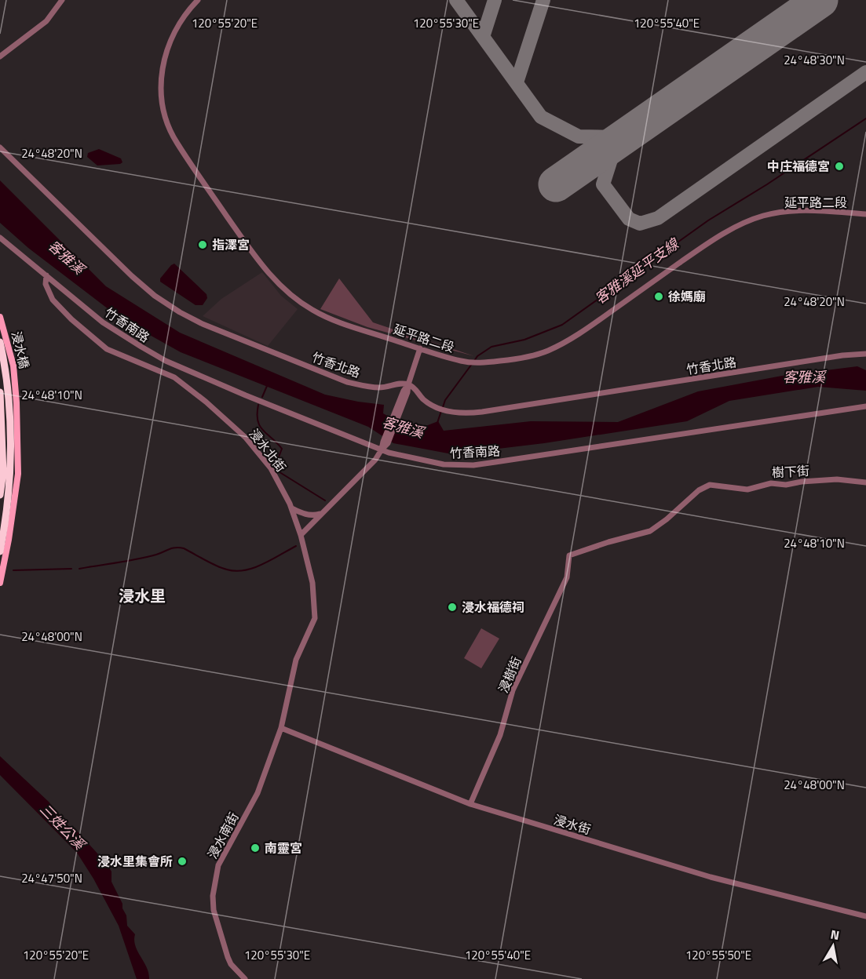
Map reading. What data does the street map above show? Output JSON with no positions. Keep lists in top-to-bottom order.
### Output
{
  "streets": {
    "highway": ["浸水橋"],
    "street": [
      "延平路二段",
      "竹香南路",
      "竹香北路",
      "浸水北街",
      "樹下街",
      "浸樹街",
      "浸水街",
      "浸水南街"
    ]
  },
  "crossings": [
    ["竹香南路", "浸水北街"],
    ["浸水北街", "浸水街"],
    ["浸水北街", "浸水南街"],
    ["樹下街", "浸樹街"],
    ["浸樹街", "浸水街"],
    ["浸水街", "浸水南街"]
  ],
  "districts": ["浸水里"],
  "water": ["客雅溪", "客雅溪延平支線", "三姓公溪"],
  "places": [
    "中庄福德宮",
    "指澤宮",
    "徐媽廟",
    "浸水福德祠",
    "南靈宮",
    "浸水里集會所"
  ],
  "north": "top",
  "coordinates": [
    "120°55'20\"E",
    "120°55'30\"E",
    "120°55'40\"E",
    "24°48'30\"N",
    "24°48'20\"N",
    "24°48'10\"N",
    "24°48'00\"N",
    "24°47'50\"N",
    "120°55'50\"E"
  ]
}
